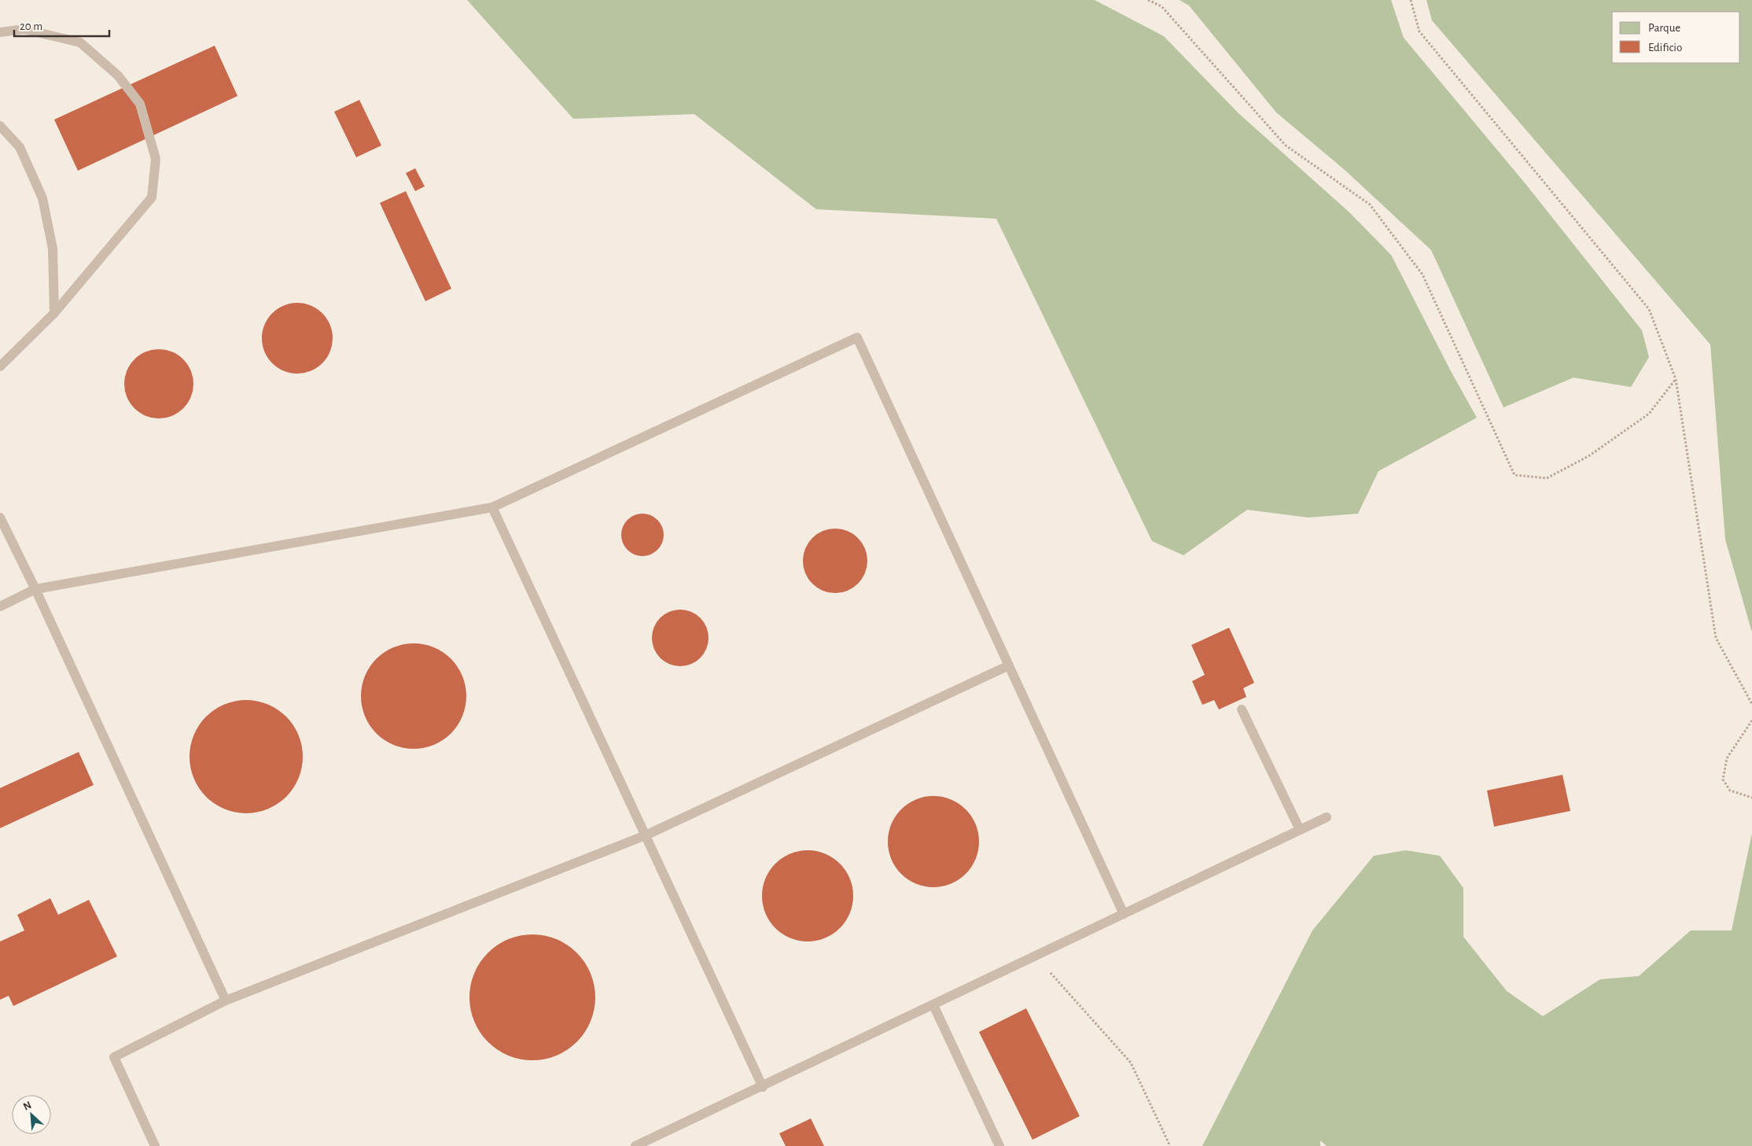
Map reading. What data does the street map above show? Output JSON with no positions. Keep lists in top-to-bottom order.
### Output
{
  "legend": ["Parque", "Edificio"],
  "scale_bar": "20 m",
  "north": "top left"
}
